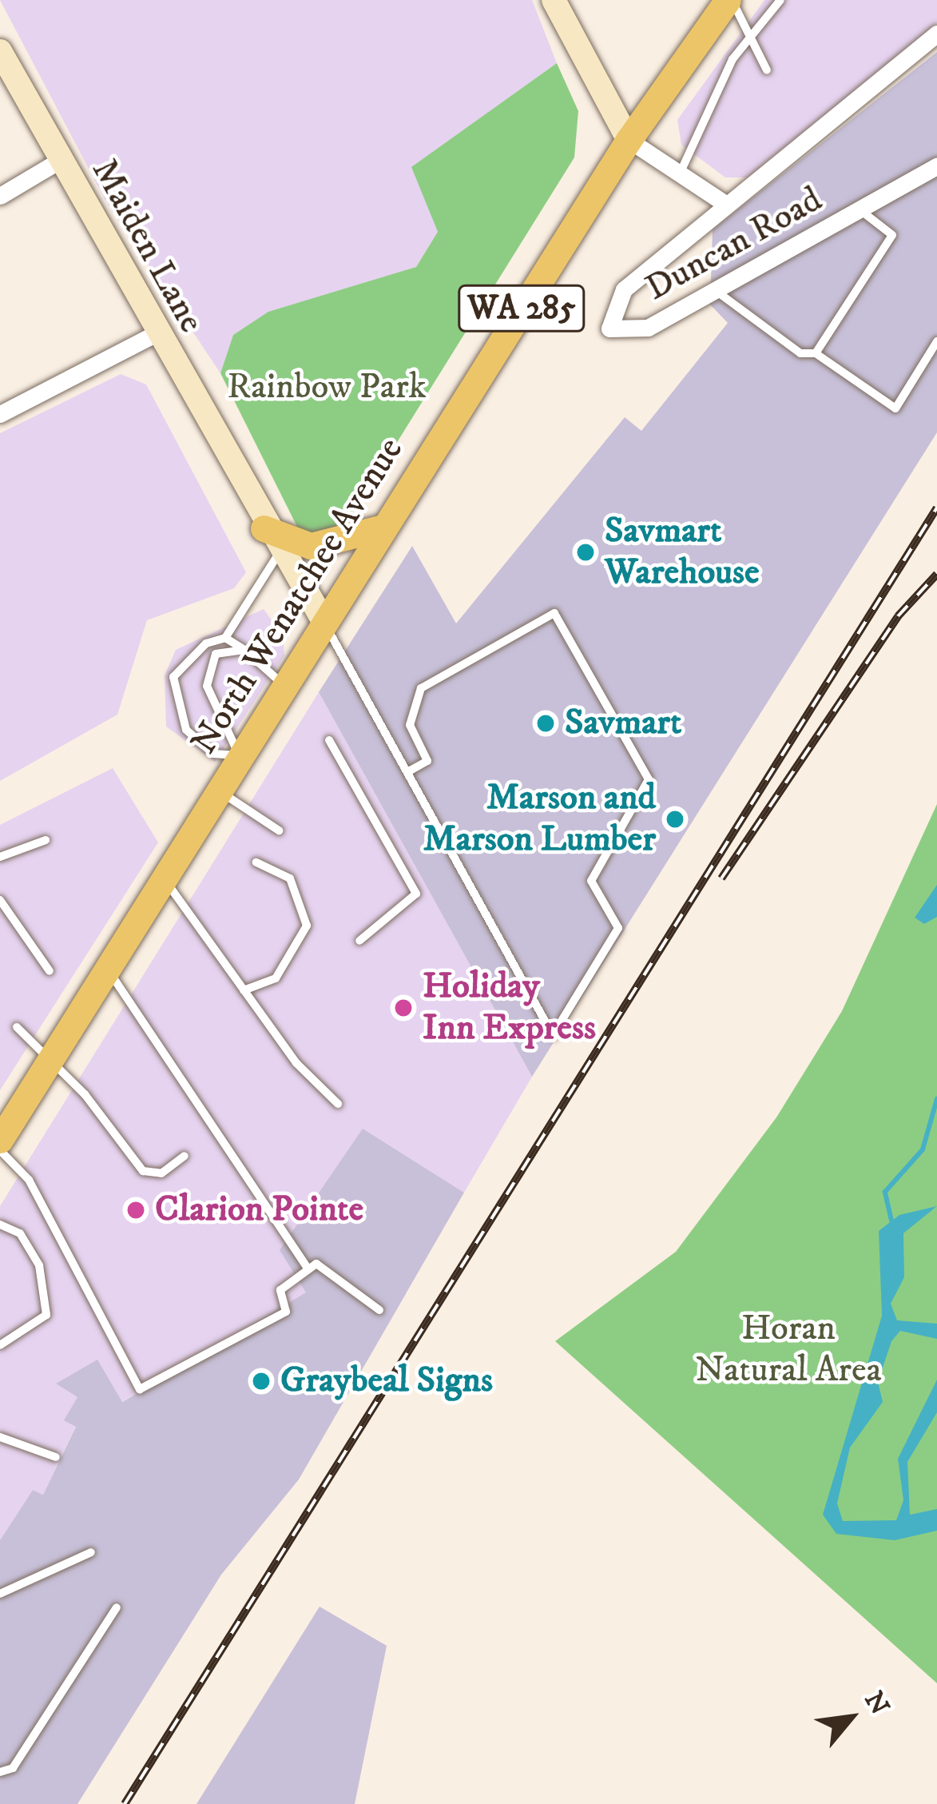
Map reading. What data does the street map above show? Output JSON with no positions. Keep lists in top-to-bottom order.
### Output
{
  "streets": {
    "main road": ["Maiden Lane", "WA 285", "North Wenatchee Avenue"],
    "street": ["Duncan Road"]
  },
  "crossings": [
    ["Duncan Road", "North Wenatchee Avenue"],
    ["Maiden Lane", "North Wenatchee Avenue"]
  ],
  "parks": ["Rainbow Park", "Horan Natural Area"],
  "places": [
    "Savmart Warehouse",
    "Savmart",
    "Marson and Marson Lumber",
    "Holiday Inn Express",
    "Clarion Pointe",
    "Graybeal Signs"
  ],
  "north": "top right"
}
